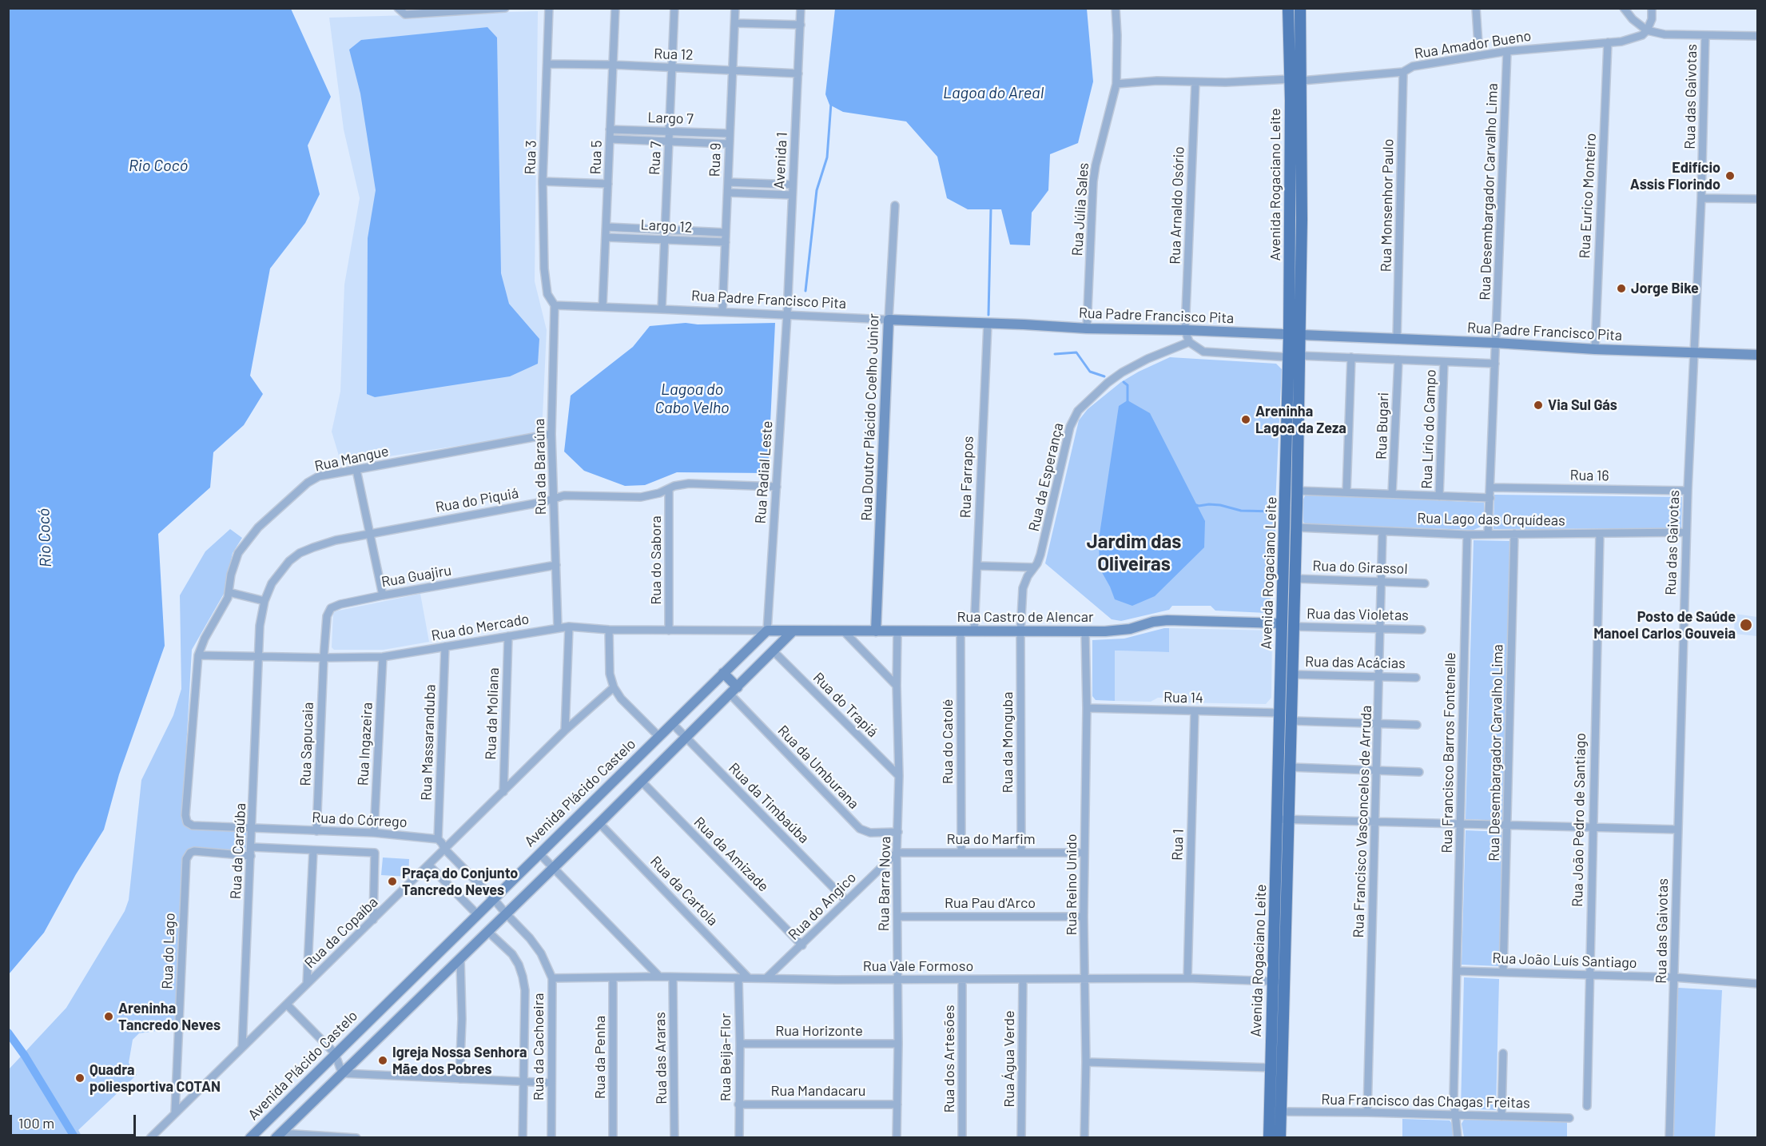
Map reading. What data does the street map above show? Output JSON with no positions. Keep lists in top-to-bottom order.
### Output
{
  "streets": {
    "main road": ["Avenida Rogaciano Leite"],
    "street": [
      "Rua Amador Bueno",
      "Rua 12",
      "Rua das Gaivotas",
      "Largo 7",
      "Rua 3",
      "Rua 5",
      "Rua 7",
      "Rua 9",
      "Avenida 1",
      "Rua Desembargador Carvalho Lima",
      "Rua Eurico Monteiro",
      "Rua Arnaldo Osório",
      "Rua Monsenhor Paulo",
      "Rua Júlia Sales",
      "Largo 12",
      "Rua Padre Francisco Pita",
      "Rua Doutor Plácido Coelho Júnior",
      "Rua Bugari",
      "Rua Lírio do Campo",
      "Rua Mangue",
      "Rua da Baraúna",
      "Rua Radial Leste",
      "Rua 16",
      "Rua Farrapos",
      "Rua da Esperança",
      "Rua do Piquiá",
      "Rua Lago das Orquídeas",
      "Rua do Sabora",
      "Rua do Girassol",
      "Rua Guajiru",
      "Rua das Violetas",
      "Rua Castro de Alencar",
      "Rua do Mercado",
      "Rua das Acácias",
      "Rua 14",
      "Rua do Trapiá",
      "Rua da Moliana",
      "Rua do Catolé",
      "Rua Massaranduba",
      "Rua da Monguba",
      "Rua Sapucaia",
      "Rua Ingazeira",
      "Rua Francisco Barros Fontenelle",
      "Rua da Umburana",
      "Avenida Plácido Castelo",
      "Rua da Timbaúba",
      "Rua do Córrego",
      "Rua João Pedro de Santiago",
      "Rua Francisco Vasconcelos de Arruda",
      "Rua do Marfim",
      "Rua 1",
      "Rua da Caraúba",
      "Rua da Amizade",
      "Rua Barra Nova",
      "Rua Reino Unido",
      "Rua da Cartola",
      "Rua Pau d'Arco",
      "Rua do Angico",
      "Rua da Copaíba",
      "Rua do Lago",
      "Rua João Luís Santiago",
      "Rua Vale Formoso",
      "Rua Horizonte",
      "Rua da Cachoeira",
      "Rua da Penha",
      "Rua Beija-Flor",
      "Rua das Araras",
      "Rua dos Artesões",
      "Rua Água Verde",
      "Rua Mandacaru",
      "Rua Francisco das Chagas Freitas"
    ]
  },
  "crossings": [
    ["Rua Amador Bueno", "Avenida Rogaciano Leite"],
    ["Rua Amador Bueno", "Rua Desembargador Carvalho Lima"],
    ["Rua Amador Bueno", "Rua Eurico Monteiro"],
    ["Rua Amador Bueno", "Rua Monsenhor Paulo"],
    ["Rua 12", "Rua 3"],
    ["Rua 12", "Rua 5"],
    ["Rua 12", "Rua 7"],
    ["Rua 12", "Rua 9"],
    ["Rua 12", "Avenida 1"],
    ["Rua das Gaivotas", "Rua Padre Francisco Pita"],
    ["Rua das Gaivotas", "Rua 16"],
    ["Rua das Gaivotas", "Rua Lago das Orquídeas"],
    ["Rua das Gaivotas", "Rua João Luís Santiago"],
    ["Largo 7", "Rua 5"],
    ["Largo 7", "Rua 7"],
    ["Largo 7", "Rua 9"],
    ["Rua 3", "Rua Padre Francisco Pita"],
    ["Rua 3", "Rua da Baraúna"],
    ["Rua 5", "Largo 12"],
    ["Rua 5", "Rua Padre Francisco Pita"],
    ["Rua 7", "Largo 12"],
    ["Rua 7", "Rua Padre Francisco Pita"],
    ["Rua 9", "Largo 12"],
    ["Rua 9", "Rua Padre Francisco Pita"],
    ["Avenida 1", "Rua Padre Francisco Pita"],
    ["Avenida 1", "Rua Radial Leste"],
    ["Avenida Rogaciano Leite", "Rua Padre Francisco Pita"],
    ["Avenida Rogaciano Leite", "Rua Lago das Orquídeas"],
    ["Avenida Rogaciano Leite", "Rua do Girassol"],
    ["Avenida Rogaciano Leite", "Rua das Violetas"],
    ["Avenida Rogaciano Leite", "Rua Castro de Alencar"],
    ["Avenida Rogaciano Leite", "Rua das Acácias"],
    ["Avenida Rogaciano Leite", "Rua 14"],
    ["Avenida Rogaciano Leite", "Rua Vale Formoso"],
    ["Avenida Rogaciano Leite", "Rua Francisco das Chagas Freitas"],
    ["Rua Desembargador Carvalho Lima", "Rua Padre Francisco Pita"],
    ["Rua Desembargador Carvalho Lima", "Rua 16"],
    ["Rua Desembargador Carvalho Lima", "Rua Lago das Orquídeas"],
    ["Rua Desembargador Carvalho Lima", "Rua João Luís Santiago"],
    ["Rua Eurico Monteiro", "Rua Padre Francisco Pita"],
    ["Rua Arnaldo Osório", "Rua Padre Francisco Pita"],
    ["Rua Monsenhor Paulo", "Rua Padre Francisco Pita"],
    ["Rua Júlia Sales", "Rua Padre Francisco Pita"],
    ["Rua Padre Francisco Pita", "Rua Doutor Plácido Coelho Júnior"],
    ["Rua Padre Francisco Pita", "Rua Bugari"],
    ["Rua Padre Francisco Pita", "Rua Lírio do Campo"],
    ["Rua Padre Francisco Pita", "Rua da Baraúna"],
    ["Rua Padre Francisco Pita", "Rua Radial Leste"],
    ["Rua Padre Francisco Pita", "Rua Farrapos"],
    ["Rua Padre Francisco Pita", "Rua da Esperança"],
    ["Rua Doutor Plácido Coelho Júnior", "Rua Castro de Alencar"],
    ["Rua Bugari", "Rua Lago das Orquídeas"],
    ["Rua Lírio do Campo", "Rua Lago das Orquídeas"],
    ["Rua Mangue", "Rua da Baraúna"],
    ["Rua Mangue", "Rua do Mercado"],
    ["Rua Mangue", "Rua do Córrego"],
    ["Rua da Baraúna", "Rua do Piquiá"],
    ["Rua da Baraúna", "Rua Guajiru"],
    ["Rua da Baraúna", "Rua do Mercado"],
    ["Rua Radial Leste", "Rua do Piquiá"],
    ["Rua Radial Leste", "Rua Castro de Alencar"],
    ["Rua Radial Leste", "Rua do Mercado"],
    ["Rua Radial Leste", "Avenida Plácido Castelo"],
    ["Rua Farrapos", "Rua Castro de Alencar"],
    ["Rua da Esperança", "Rua Castro de Alencar"],
    ["Rua da Esperança", "Rua da Monguba"],
    ["Rua do Piquiá", "Rua do Sabora"],
    ["Rua do Piquiá", "Rua do Mercado"],
    ["Rua do Piquiá", "Rua da Caraúba"],
    ["Rua Lago das Orquídeas", "Rua Francisco Barros Fontenelle"],
    ["Rua Lago das Orquídeas", "Rua João Pedro de Santiago"],
    ["Rua Lago das Orquídeas", "Rua Francisco Vasconcelos de Arruda"],
    ["Rua do Sabora", "Rua do Mercado"],
    ["Rua do Girassol", "Rua Francisco Vasconcelos de Arruda"],
    ["Rua Guajiru", "Rua do Mercado"],
    ["Rua Guajiru", "Rua Sapucaia"],
    ["Rua das Violetas", "Rua Francisco Vasconcelos de Arruda"],
    ["Rua Castro de Alencar", "Rua do Mercado"],
    ["Rua Castro de Alencar", "Rua do Catolé"],
    ["Rua Castro de Alencar", "Rua da Monguba"],
    ["Rua Castro de Alencar", "Avenida Plácido Castelo"],
    ["Rua Castro de Alencar", "Rua Barra Nova"],
    ["Rua Castro de Alencar", "Rua Reino Unido"],
    ["Rua do Mercado", "Rua da Moliana"],
    ["Rua do Mercado", "Rua Massaranduba"],
    ["Rua do Mercado", "Rua Sapucaia"],
    ["Rua do Mercado", "Rua Ingazeira"],
    ["Rua do Mercado", "Avenida Plácido Castelo"],
    ["Rua do Mercado", "Rua do Córrego"],
    ["Rua do Mercado", "Rua da Caraúba"],
    ["Rua das Acácias", "Rua Francisco Vasconcelos de Arruda"],
    ["Rua 14", "Rua 1"],
    ["Rua 14", "Rua Reino Unido"],
    ["Rua do Trapiá", "Rua Barra Nova"],
    ["Rua da Moliana", "Rua da Copaíba"],
    ["Rua do Catolé", "Rua do Marfim"],
    ["Rua Massaranduba", "Rua do Córrego"],
    ["Rua da Monguba", "Rua do Marfim"],
    ["Rua Sapucaia", "Rua do Córrego"],
    ["Rua Ingazeira", "Rua do Córrego"],
    ["Rua Francisco Barros Fontenelle", "Rua João Luís Santiago"],
    ["Rua Francisco Barros Fontenelle", "Rua Francisco das Chagas Freitas"],
    ["Rua da Umburana", "Rua Barra Nova"],
    ["Avenida Plácido Castelo", "Rua da Timbaúba"],
    ["Rua da Timbaúba", "Rua do Angico"],
    ["Rua do Córrego", "Rua da Caraúba"],
    ["Rua João Pedro de Santiago", "Rua João Luís Santiago"],
    ["Rua Francisco Vasconcelos de Arruda", "Rua Francisco das Chagas Freitas"],
    ["Rua do Marfim", "Rua Barra Nova"],
    ["Rua do Marfim", "Rua Reino Unido"],
    ["Rua do Marfim", "Rua do Angico"],
    ["Rua 1", "Rua Vale Formoso"],
    ["Rua da Caraúba", "Rua da Copaíba"],
    ["Rua da Caraúba", "Rua do Lago"],
    ["Rua da Amizade", "Rua do Angico"],
    ["Rua Barra Nova", "Rua Pau d'Arco"],
    ["Rua Barra Nova", "Rua do Angico"],
    ["Rua Barra Nova", "Rua Vale Formoso"],
    ["Rua Barra Nova", "Rua Horizonte"],
    ["Rua Barra Nova", "Rua Mandacaru"],
    ["Rua Reino Unido", "Rua Pau d'Arco"],
    ["Rua Reino Unido", "Rua Vale Formoso"],
    ["Rua da Cartola", "Rua Vale Formoso"],
    ["Rua do Angico", "Rua Vale Formoso"],
    ["Rua da Copaíba", "Rua do Lago"],
    ["Rua Vale Formoso", "Rua da Cachoeira"],
    ["Rua Vale Formoso", "Rua da Penha"],
    ["Rua Vale Formoso", "Rua Beija-Flor"],
    ["Rua Vale Formoso", "Rua das Araras"],
    ["Rua Vale Formoso", "Rua dos Artesões"],
    ["Rua Vale Formoso", "Rua Água Verde"],
    ["Rua Horizonte", "Rua Beija-Flor"],
    ["Rua Beija-Flor", "Rua Mandacaru"]
  ],
  "districts": ["Jardim das Oliveiras"],
  "water": ["Lagoa do Areal", "Rio Cocó", "Lagoa do Cabo Velho"],
  "places": [
    "Edifício Assis Florindo",
    "Jorge Bike",
    "Via Sul Gás",
    "Areninha Lagoa da Zeza",
    "Posto de Saúde Manoel Carlos Gouveia",
    "Praça do Conjunto Tancredo Neves",
    "Areninha Tancredo Neves",
    "Igreja Nossa Senhora Mãe dos Pobres",
    "Quadra poliesportiva COTAN"
  ],
  "scale_bar": "100 m"
}
